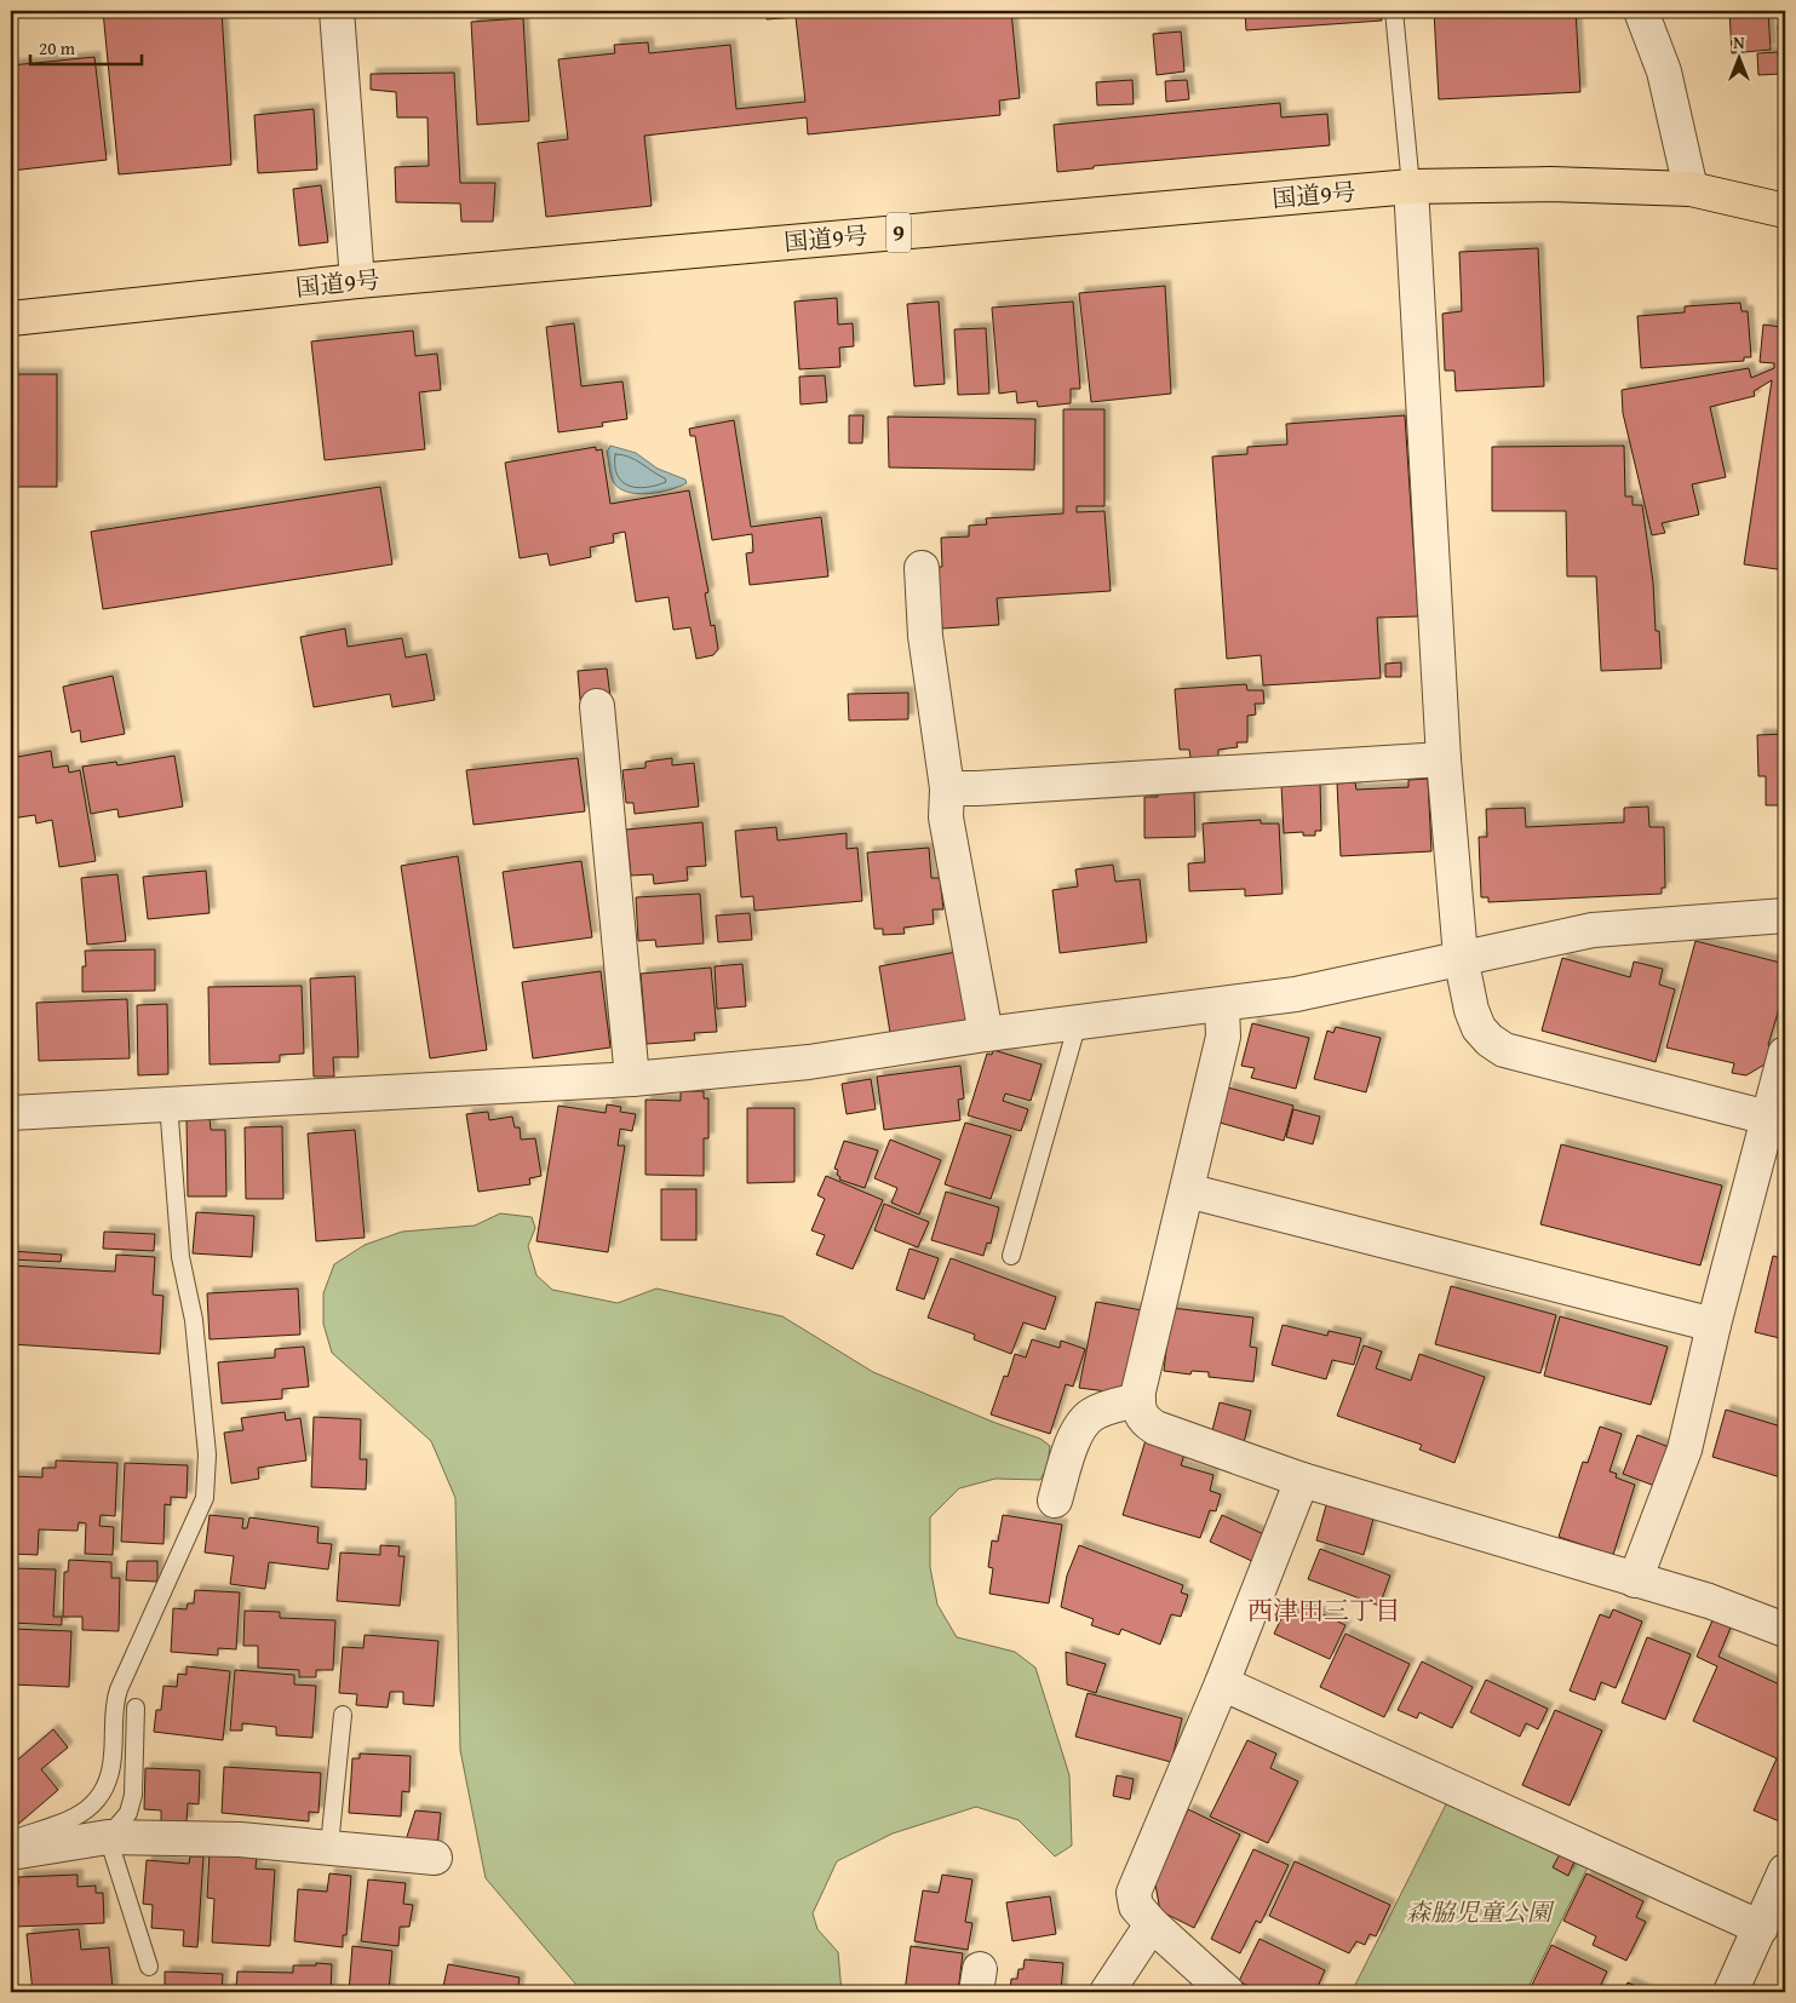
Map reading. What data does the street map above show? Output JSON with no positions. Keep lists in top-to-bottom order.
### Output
{
  "streets": {
    "highway": ["国道9号", "9"]
  },
  "districts": ["西津田三丁目"],
  "parks": ["森脇児童公園"],
  "scale_bar": "20 m",
  "north": "top"
}
